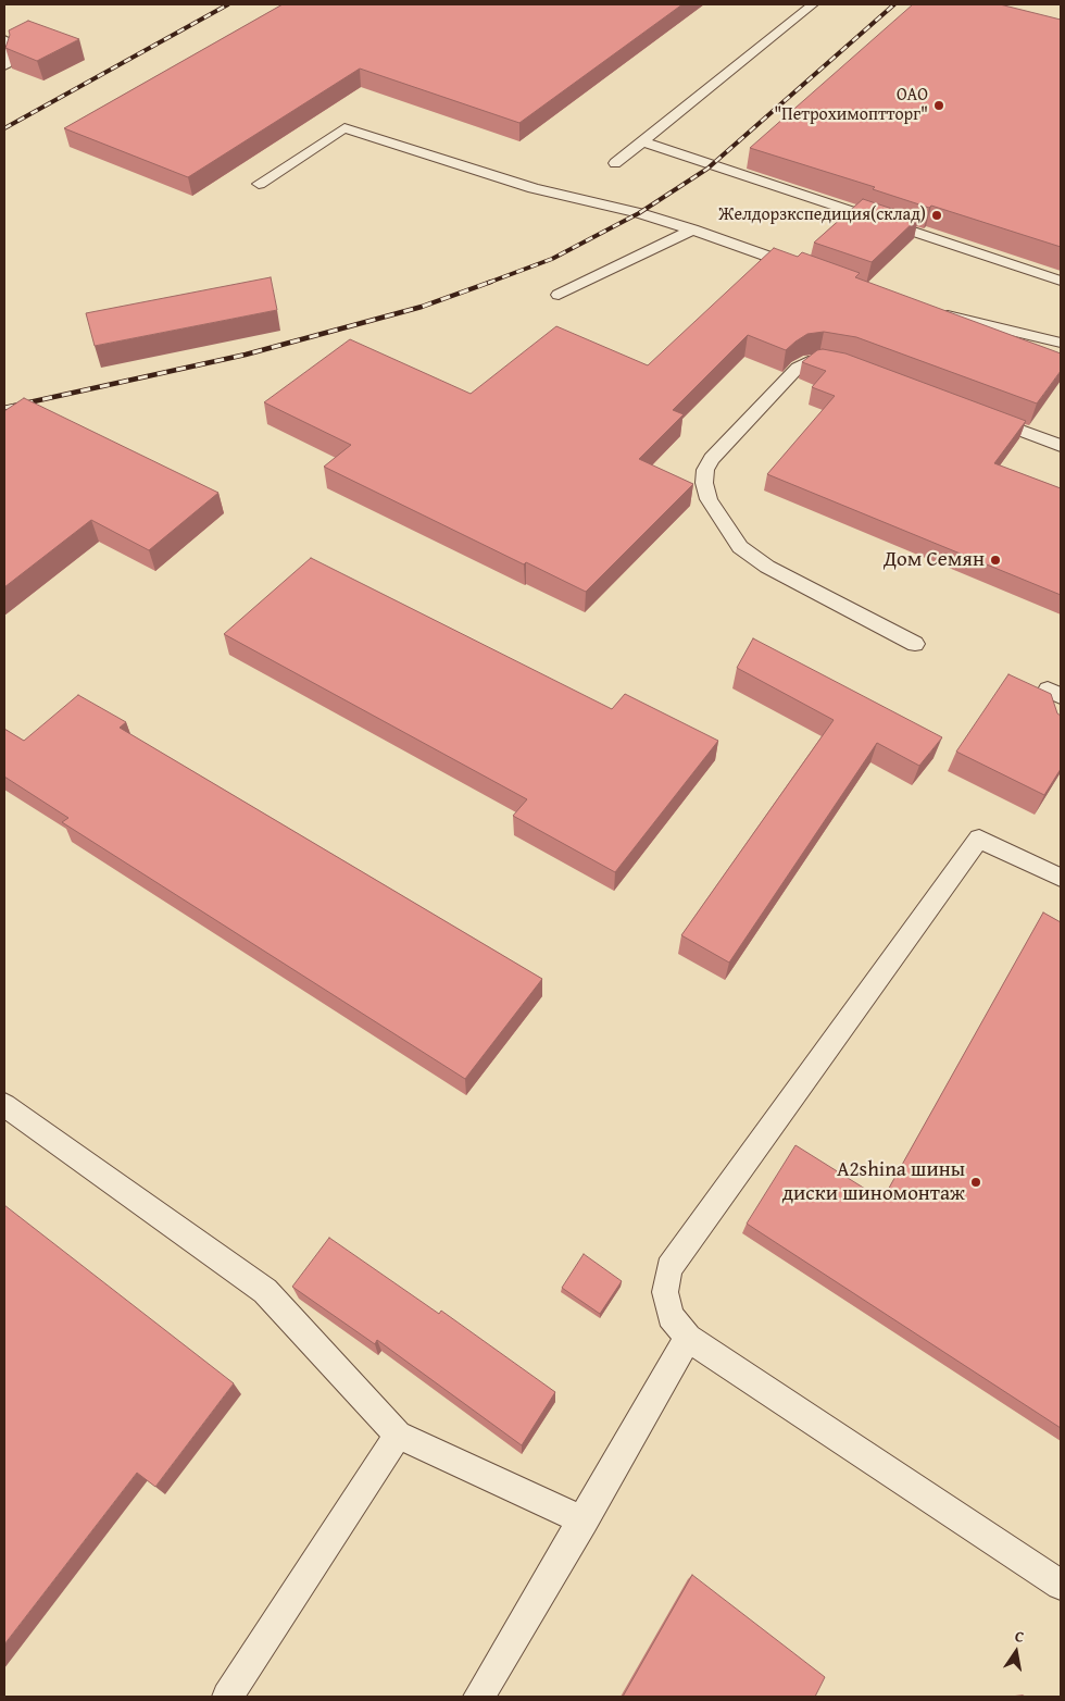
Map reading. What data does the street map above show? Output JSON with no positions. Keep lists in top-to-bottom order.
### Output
{
  "places": [
    "ОАО \"Петрохимоптторг\"",
    "Желдорзкспедиция(склад)",
    "Дом Семян",
    "A2shina шины диски шиномонтаж"
  ],
  "north": "top"
}
